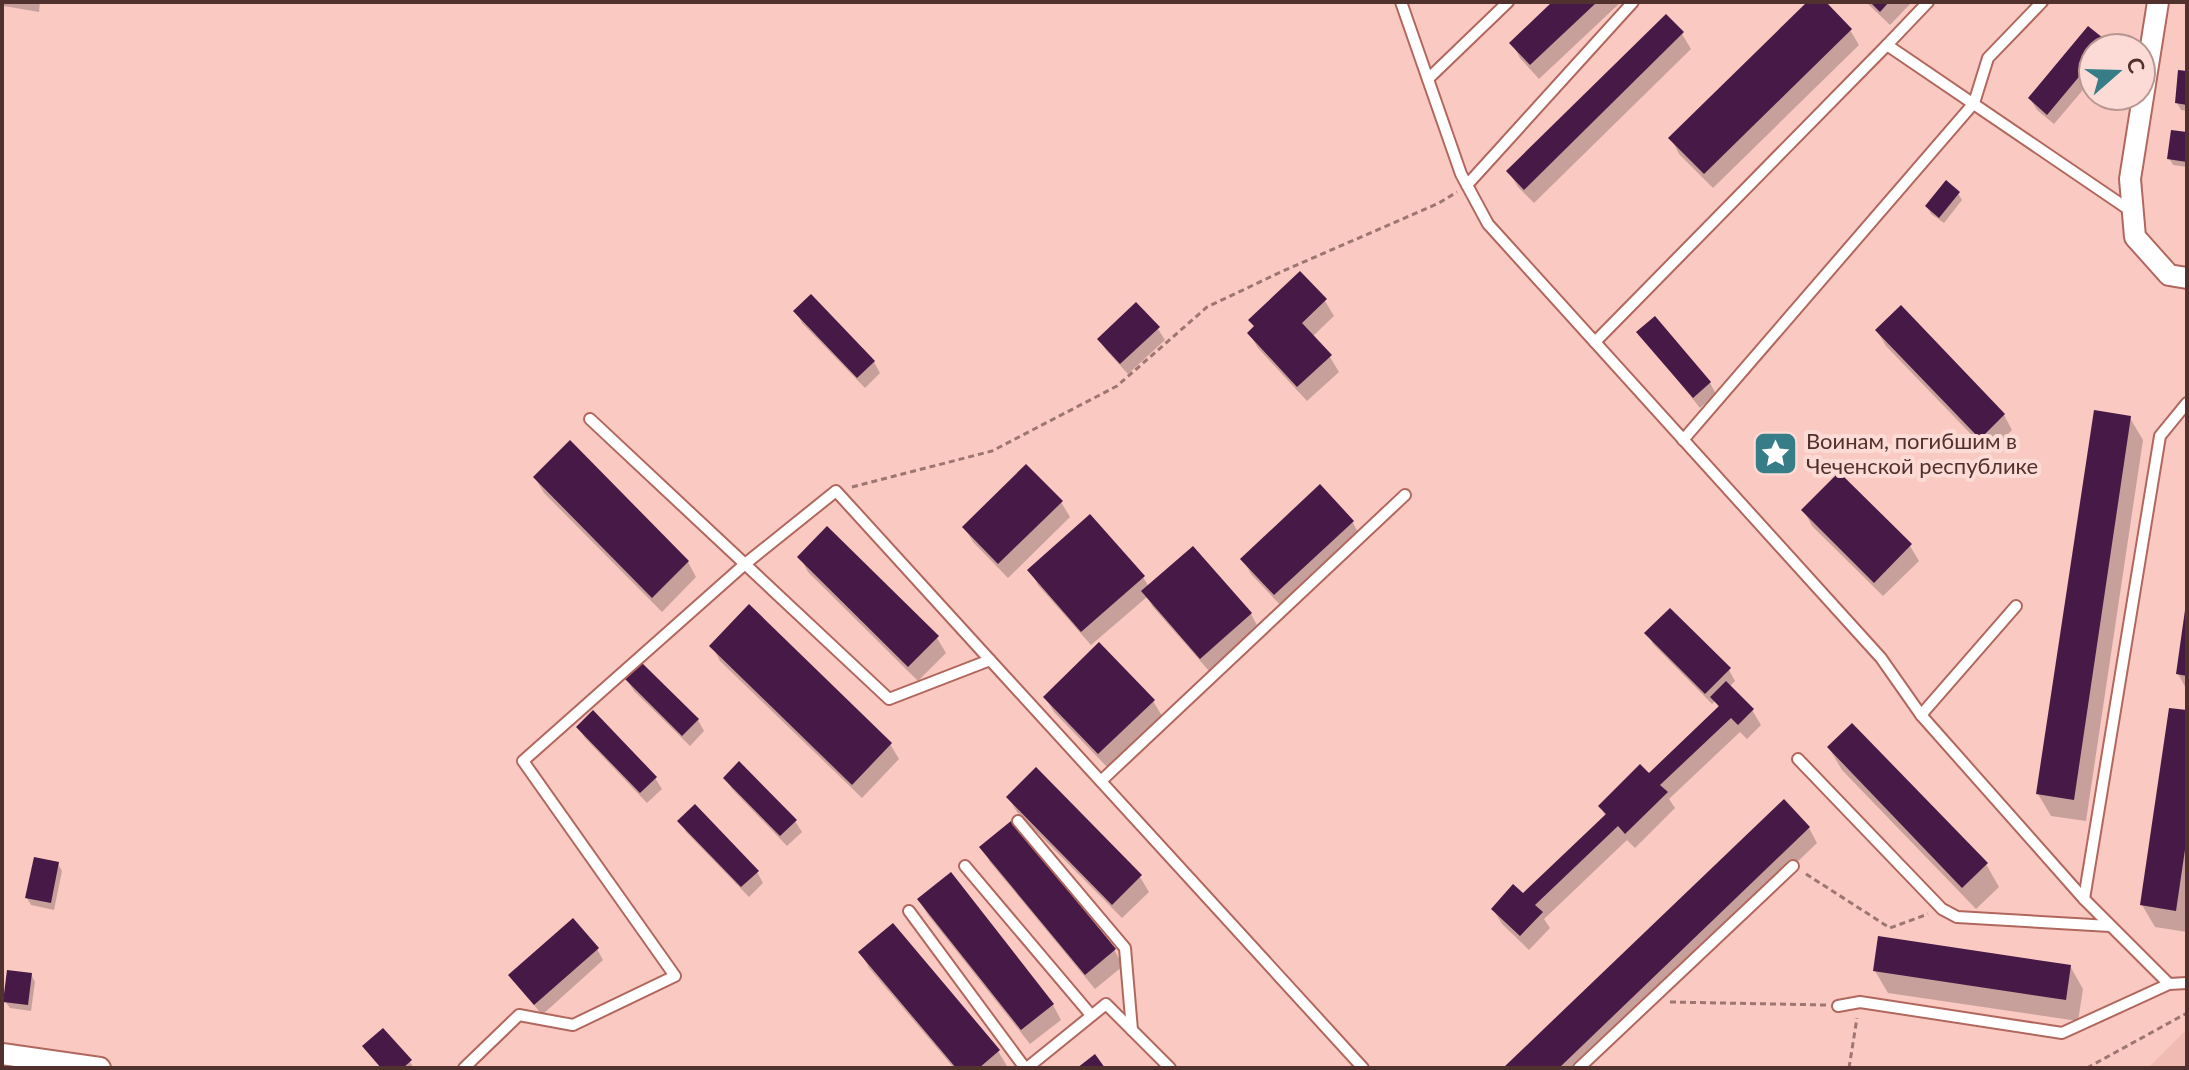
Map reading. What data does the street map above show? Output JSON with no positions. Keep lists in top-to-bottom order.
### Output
{
  "places": {
    "place": ["Воинам, погибшим в Чеченской республике"]
  },
  "north": "right"
}
